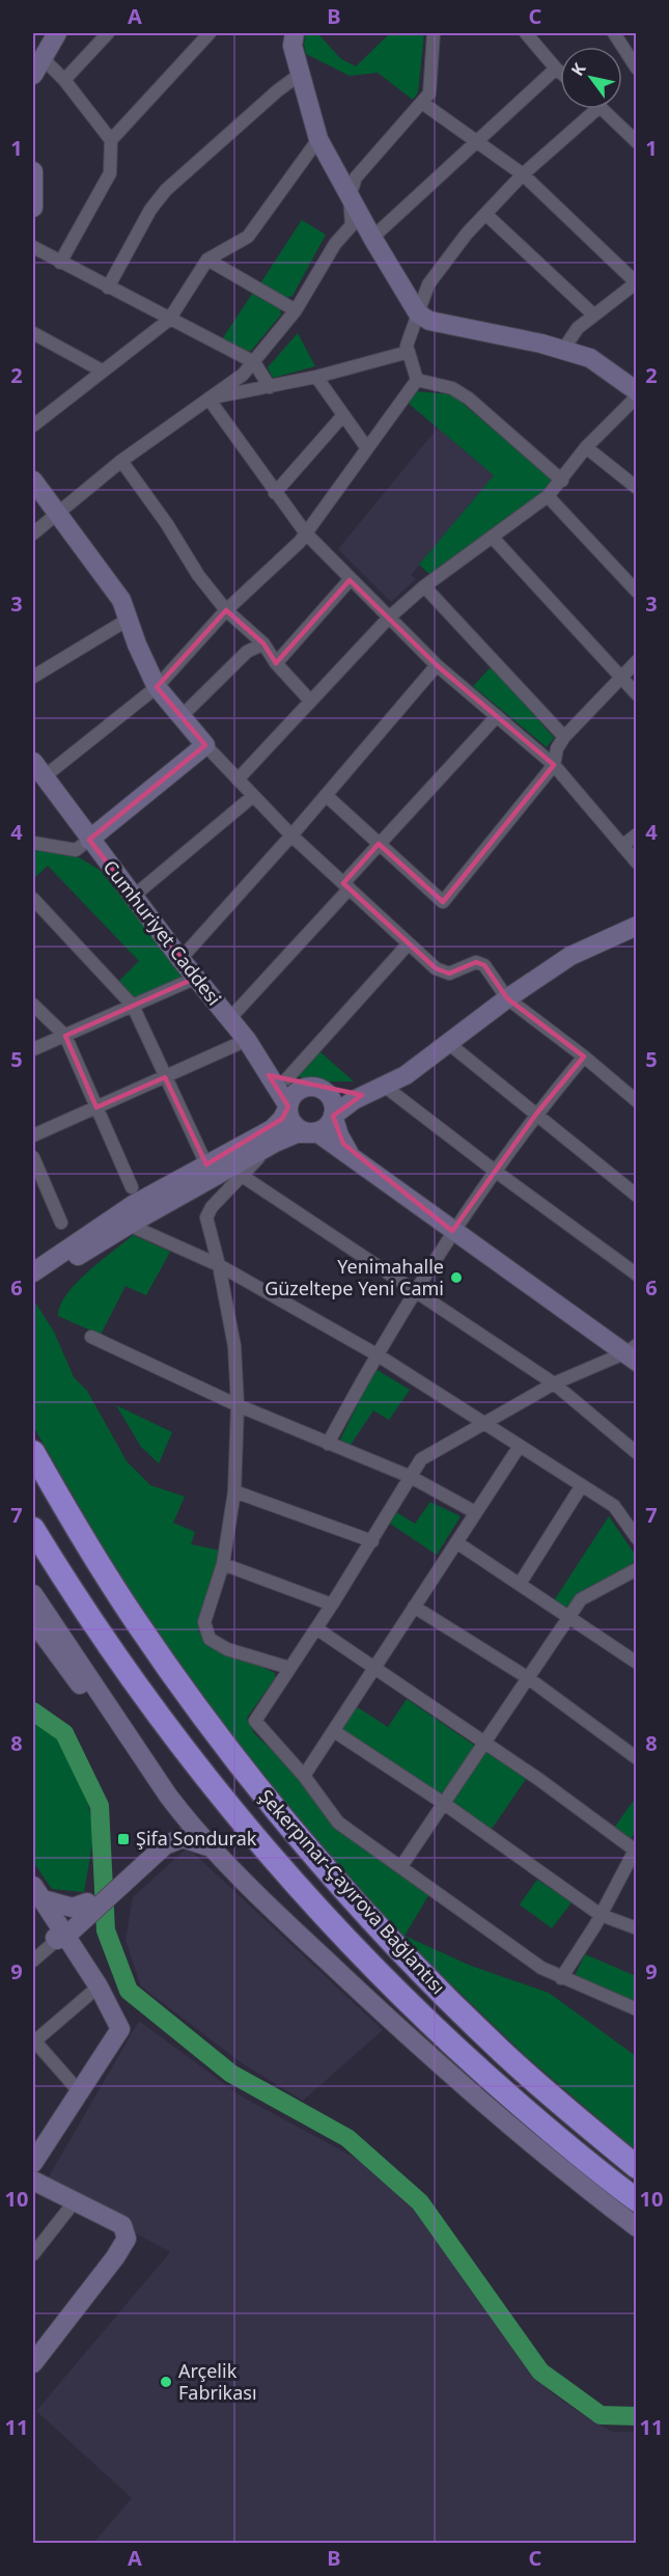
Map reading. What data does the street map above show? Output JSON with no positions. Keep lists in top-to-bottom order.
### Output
{
  "streets": {
    "highway": ["Şekerpınar-Çayırova Bağlantısı"],
    "street": ["Cumhuriyet Caddesi"]
  },
  "places": {
    "other": ["Yenimahalle Güzeltepe Yeni Cami", "Arçelik Fabrikası"],
    "transit": ["Şifa Sondurak"]
  },
  "north": "top left",
  "grid": {
    "columns": ["A", "B", "C"],
    "rows": [
      "1",
      "2",
      "3",
      "4",
      "5",
      "6",
      "7",
      "8",
      "9",
      "10",
      "11"
    ]
  }
}
